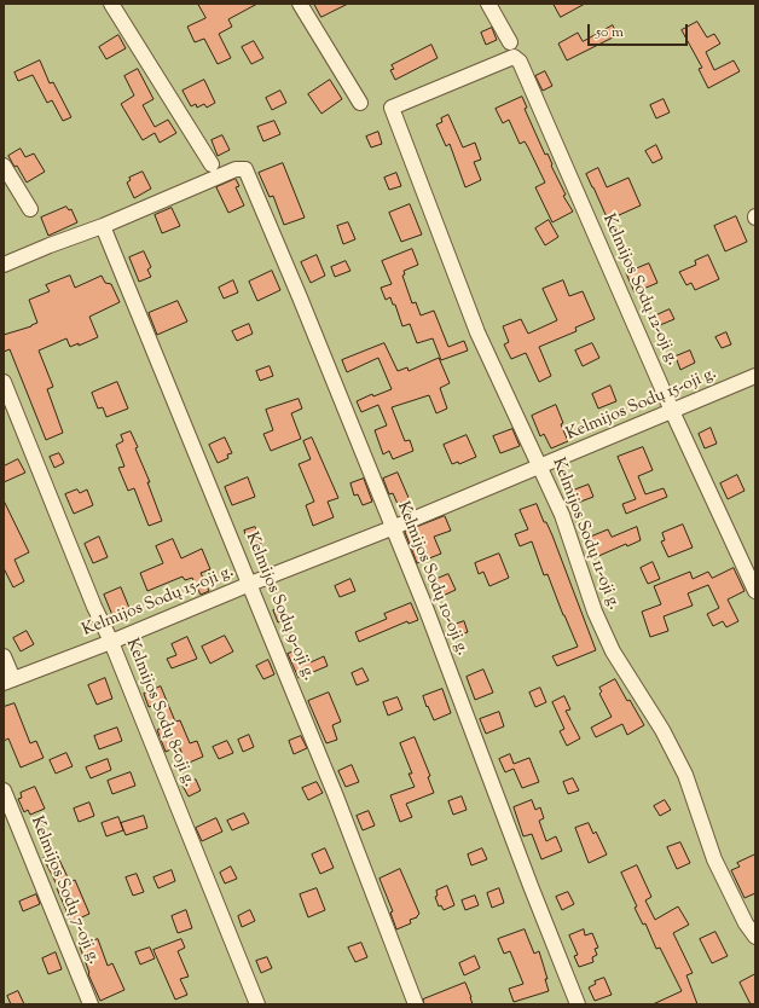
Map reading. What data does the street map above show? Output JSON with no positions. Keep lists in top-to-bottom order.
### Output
{
  "streets": {
    "street": [
      "Kelmijos Sodų 12-oji g.",
      "Kelmijos Sodų 15-oji g.",
      "Kelmijos Sodų 11-oji g.",
      "Kelmijos Sodų 10-oji g.",
      "Kelmijos Sodų 9-oji g.",
      "Kelmijos Sodų 8-oji g.",
      "Kelmijos Sodų 7-oji g."
    ]
  },
  "crossings": [
    ["Kelmijos Sodų 12-oji g.", "Kelmijos Sodų 15-oji g."],
    ["Kelmijos Sodų 12-oji g.", "Kelmijos Sodų 11-oji g."],
    ["Kelmijos Sodų 15-oji g.", "Kelmijos Sodų 11-oji g."],
    ["Kelmijos Sodų 15-oji g.", "Kelmijos Sodų 10-oji g."],
    ["Kelmijos Sodų 15-oji g.", "Kelmijos Sodų 9-oji g."],
    ["Kelmijos Sodų 15-oji g.", "Kelmijos Sodų 8-oji g."],
    ["Kelmijos Sodų 10-oji g.", "Kelmijos Sodų 9-oji g."]
  ],
  "scale_bar": "50 m"
}
